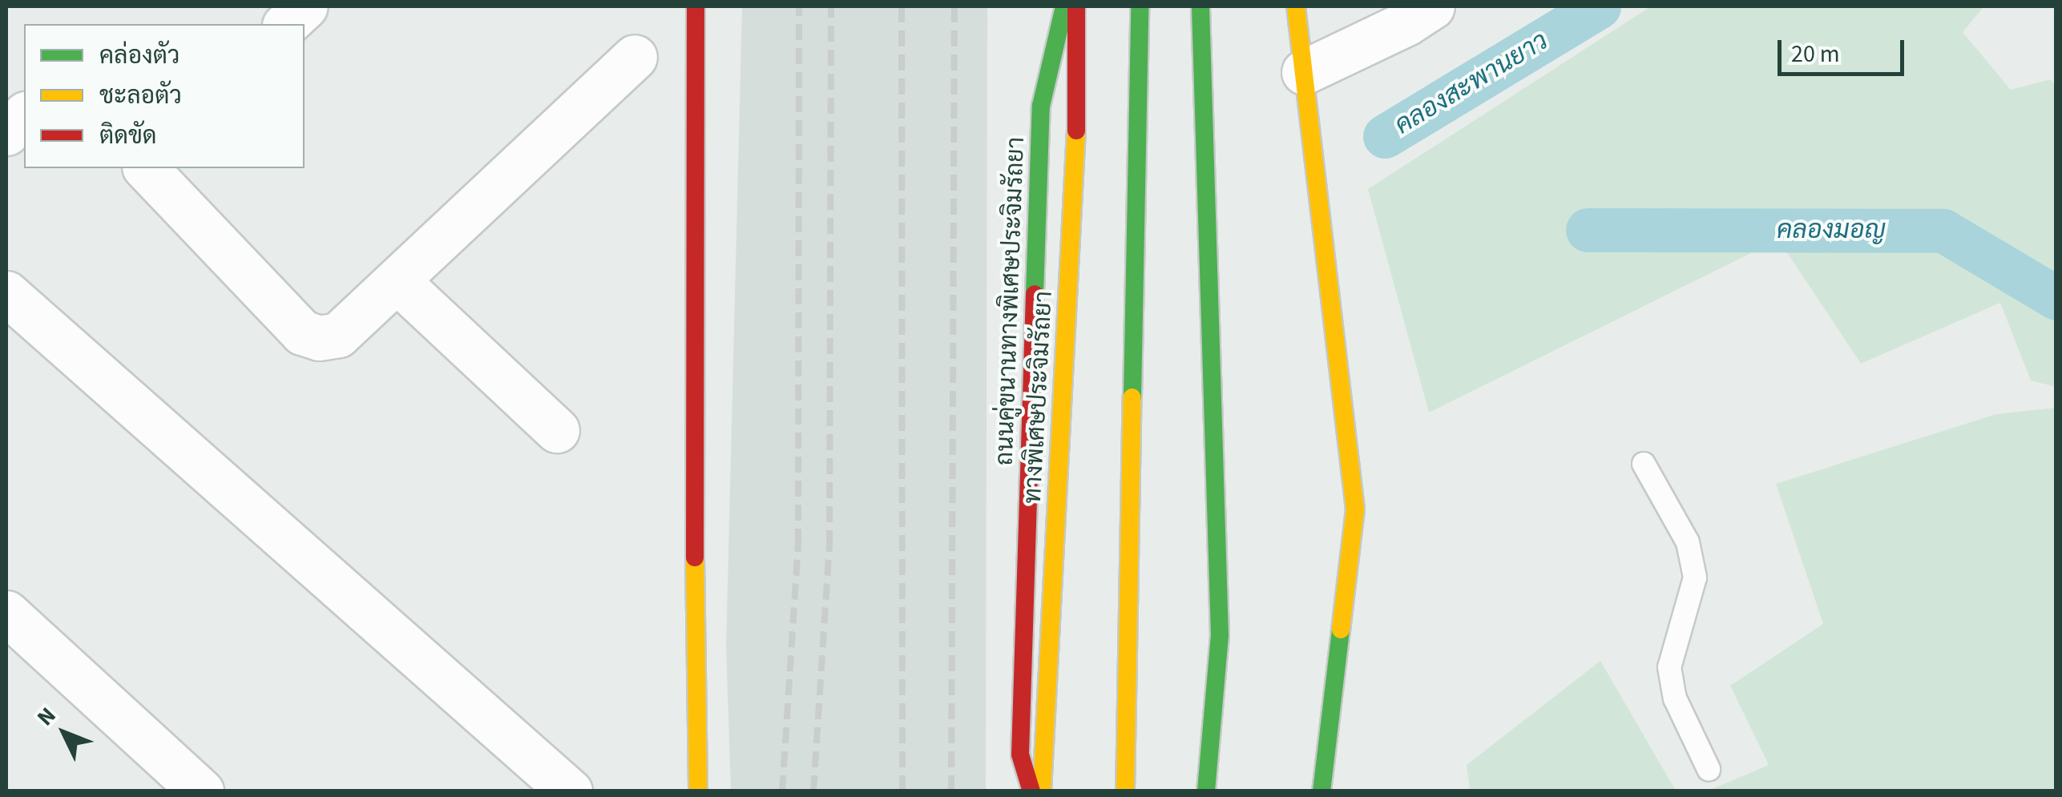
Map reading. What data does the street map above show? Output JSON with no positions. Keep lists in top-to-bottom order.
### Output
{
  "streets": {
    "main road": ["ถนนคู่ขนานทางพิเศษประจิมรัถยา", "ทางพิเศษประจิมรัถยา"]
  },
  "water": ["คลองสะพานยาว", "คลองมอญ"],
  "legend": ["คล่องตัว", "ชะลอตัว", "ติดขัด"],
  "scale_bar": "20 m",
  "north": "top left"
}
